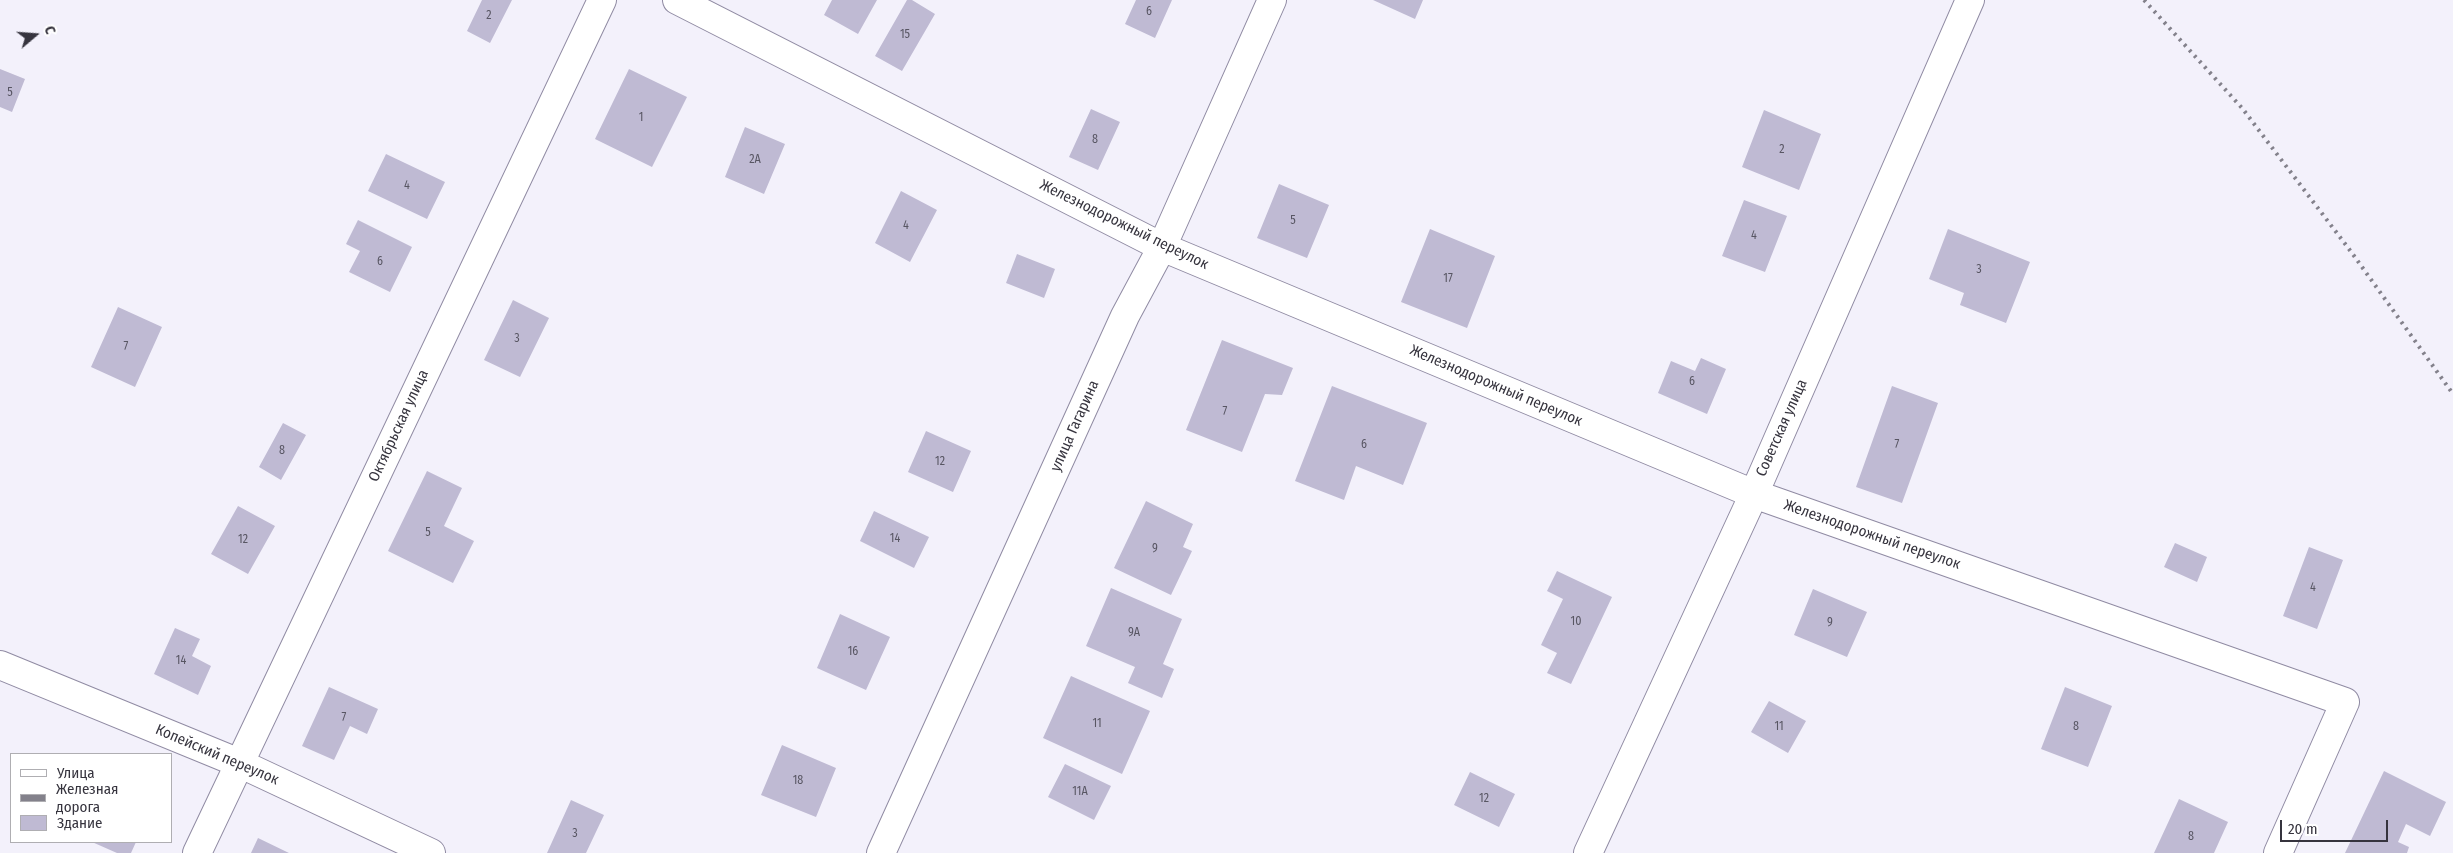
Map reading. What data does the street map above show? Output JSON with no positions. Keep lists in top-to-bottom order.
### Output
{
  "streets": {
    "street": [
      "Железнодорожный переулок",
      "Октябрьская улица",
      "улица Гагарина",
      "Советская улица",
      "Копейский переулок"
    ]
  },
  "crossings": [
    ["Железнодорожный переулок", "улица Гагарина"],
    ["Железнодорожный переулок", "Советская улица"],
    ["Октябрьская улица", "Копейский переулок"]
  ],
  "house_numbers": [
    "6",
    "2",
    "15",
    "5",
    "1",
    "8",
    "2",
    "2А",
    "4",
    "5",
    "4",
    "4",
    "6",
    "3",
    "17",
    "3",
    "7",
    "6",
    "7",
    "6",
    "7",
    "8",
    "12",
    "5",
    "14",
    "12",
    "9",
    "4",
    "10",
    "9",
    "9А",
    "16",
    "14",
    "7",
    "11",
    "11",
    "8",
    "18",
    "11А",
    "12",
    "3",
    "8"
  ],
  "legend": ["Улица", "Железная дорога", "Здание"],
  "scale_bar": "20 m",
  "north": "right"
}
